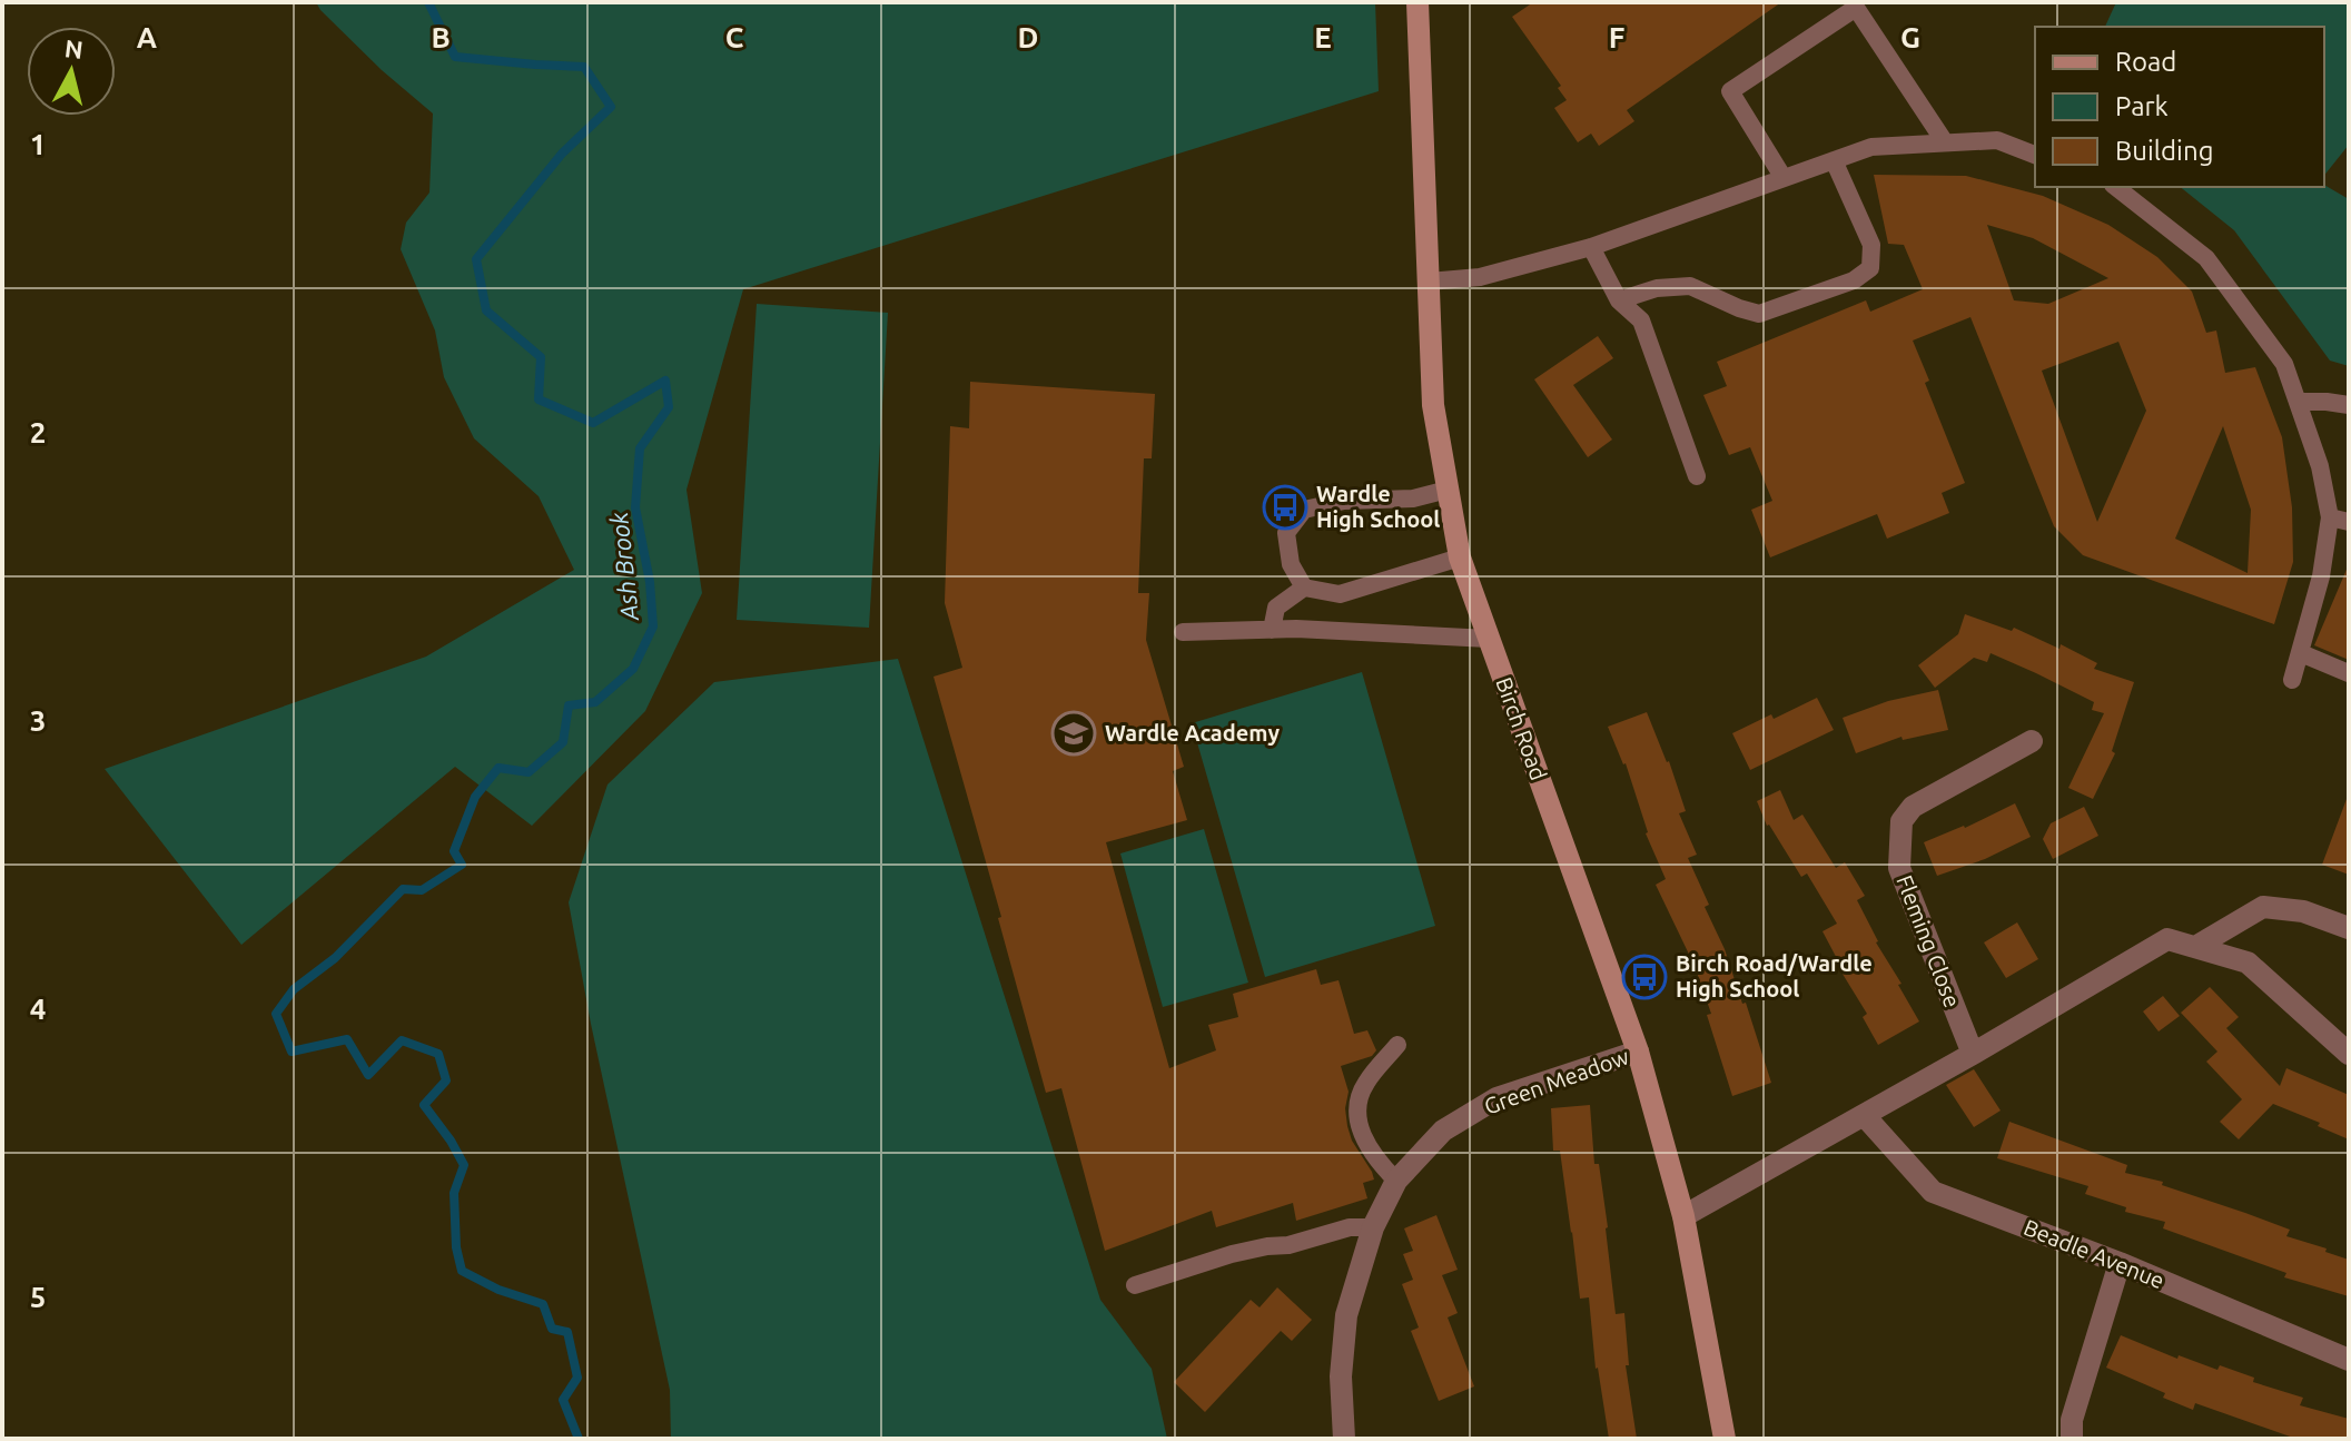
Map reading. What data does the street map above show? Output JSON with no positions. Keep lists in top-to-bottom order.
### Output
{
  "streets": {
    "street": [
      "Birch Road",
      "Fleming Close",
      "Green Meadow",
      "Beadle Avenue"
    ]
  },
  "crossings": [
    ["Birch Road", "Green Meadow"]
  ],
  "water": ["Ash Brook"],
  "places": {
    "bus stop": ["Wardle High School", "Birch Road/Wardle High School"],
    "school or university": ["Wardle Academy"]
  },
  "legend": ["Road", "Park", "Building"],
  "north": "top",
  "grid": {
    "columns": [
      "A",
      "B",
      "C",
      "D",
      "E",
      "F",
      "G"
    ],
    "rows": [
      "1",
      "2",
      "3",
      "4",
      "5"
    ]
  }
}
